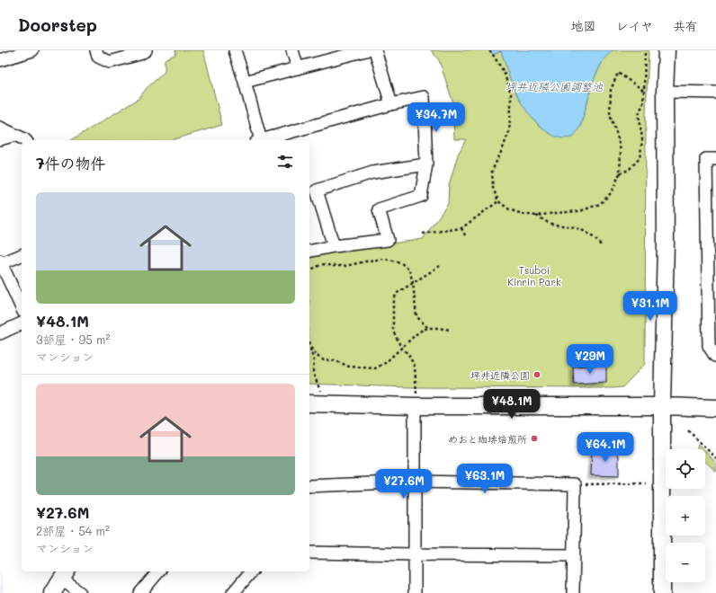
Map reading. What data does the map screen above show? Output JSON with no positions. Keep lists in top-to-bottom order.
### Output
{
  "water": ["坪井近隣公園調整池"],
  "parks": ["Tsuboi Kinrin Park"],
  "places": ["坪井近隣公園", "めおと珈琲焙煎所"],
  "page": {
    "header": "Doorstep",
    "nav": ["地図", "レイヤ", "共有"],
    "price": [
      "¥34.7M",
      "¥31.1M",
      "¥29M",
      "¥48.1M",
      "¥64.1M",
      "¥63.1M",
      "¥27.6M"
    ],
    "heading": "7件の物件",
    "list": [
      {
        "name": "¥48.1M",
        "note": "3部屋 · 95 m² · マンション"
      },
      {
        "name": "¥27.6M",
        "note": "2部屋 · 54 m² · マンション"
      }
    ],
    "map_buttons": ["+", "−"]
  }
}
